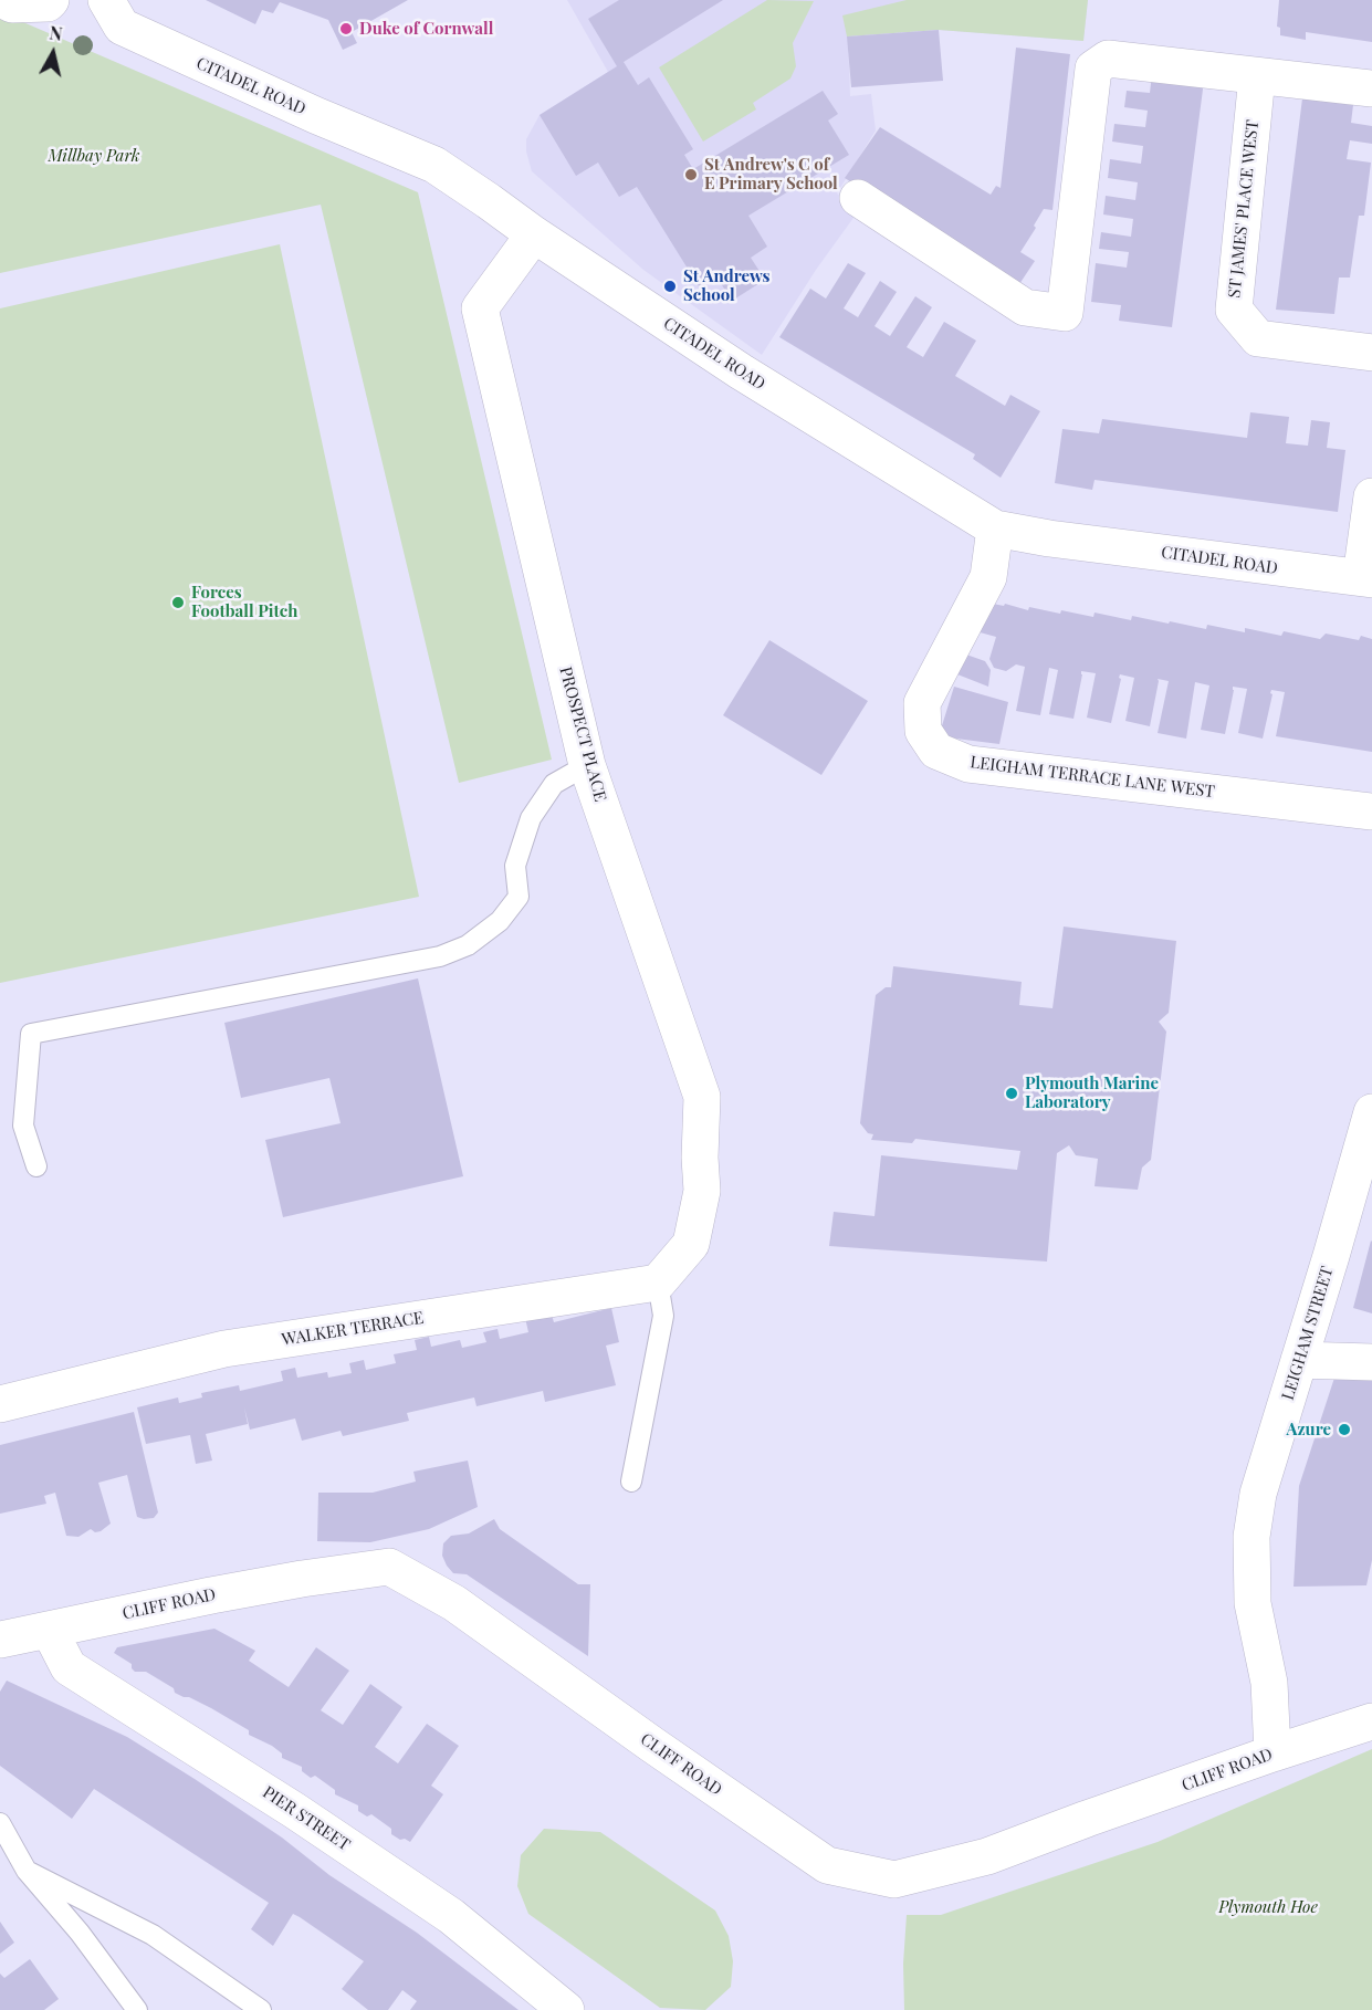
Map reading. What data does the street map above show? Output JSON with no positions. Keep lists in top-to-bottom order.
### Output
{
  "streets": {
    "street": [
      "CITADEL ROAD",
      "ST JAMES' PLACE WEST",
      "PROSPECT PLACE",
      "LEIGHAM TERRACE LANE WEST",
      "WALKER TERRACE",
      "LEIGHAM STREET",
      "CLIFF ROAD",
      "PIER STREET"
    ]
  },
  "crossings": [
    ["CITADEL ROAD", "PROSPECT PLACE"],
    ["CITADEL ROAD", "LEIGHAM TERRACE LANE WEST"],
    ["PROSPECT PLACE", "WALKER TERRACE"],
    ["LEIGHAM STREET", "CLIFF ROAD"],
    ["CLIFF ROAD", "PIER STREET"]
  ],
  "parks": ["Millbay Park", "Plymouth Hoe"],
  "places": [
    "Duke of Cornwall",
    "St Andrew's C of E Primary School",
    "St Andrews School",
    "Forces Football Pitch",
    "Plymouth Marine Laboratory",
    "Azure"
  ],
  "north": "top"
}
